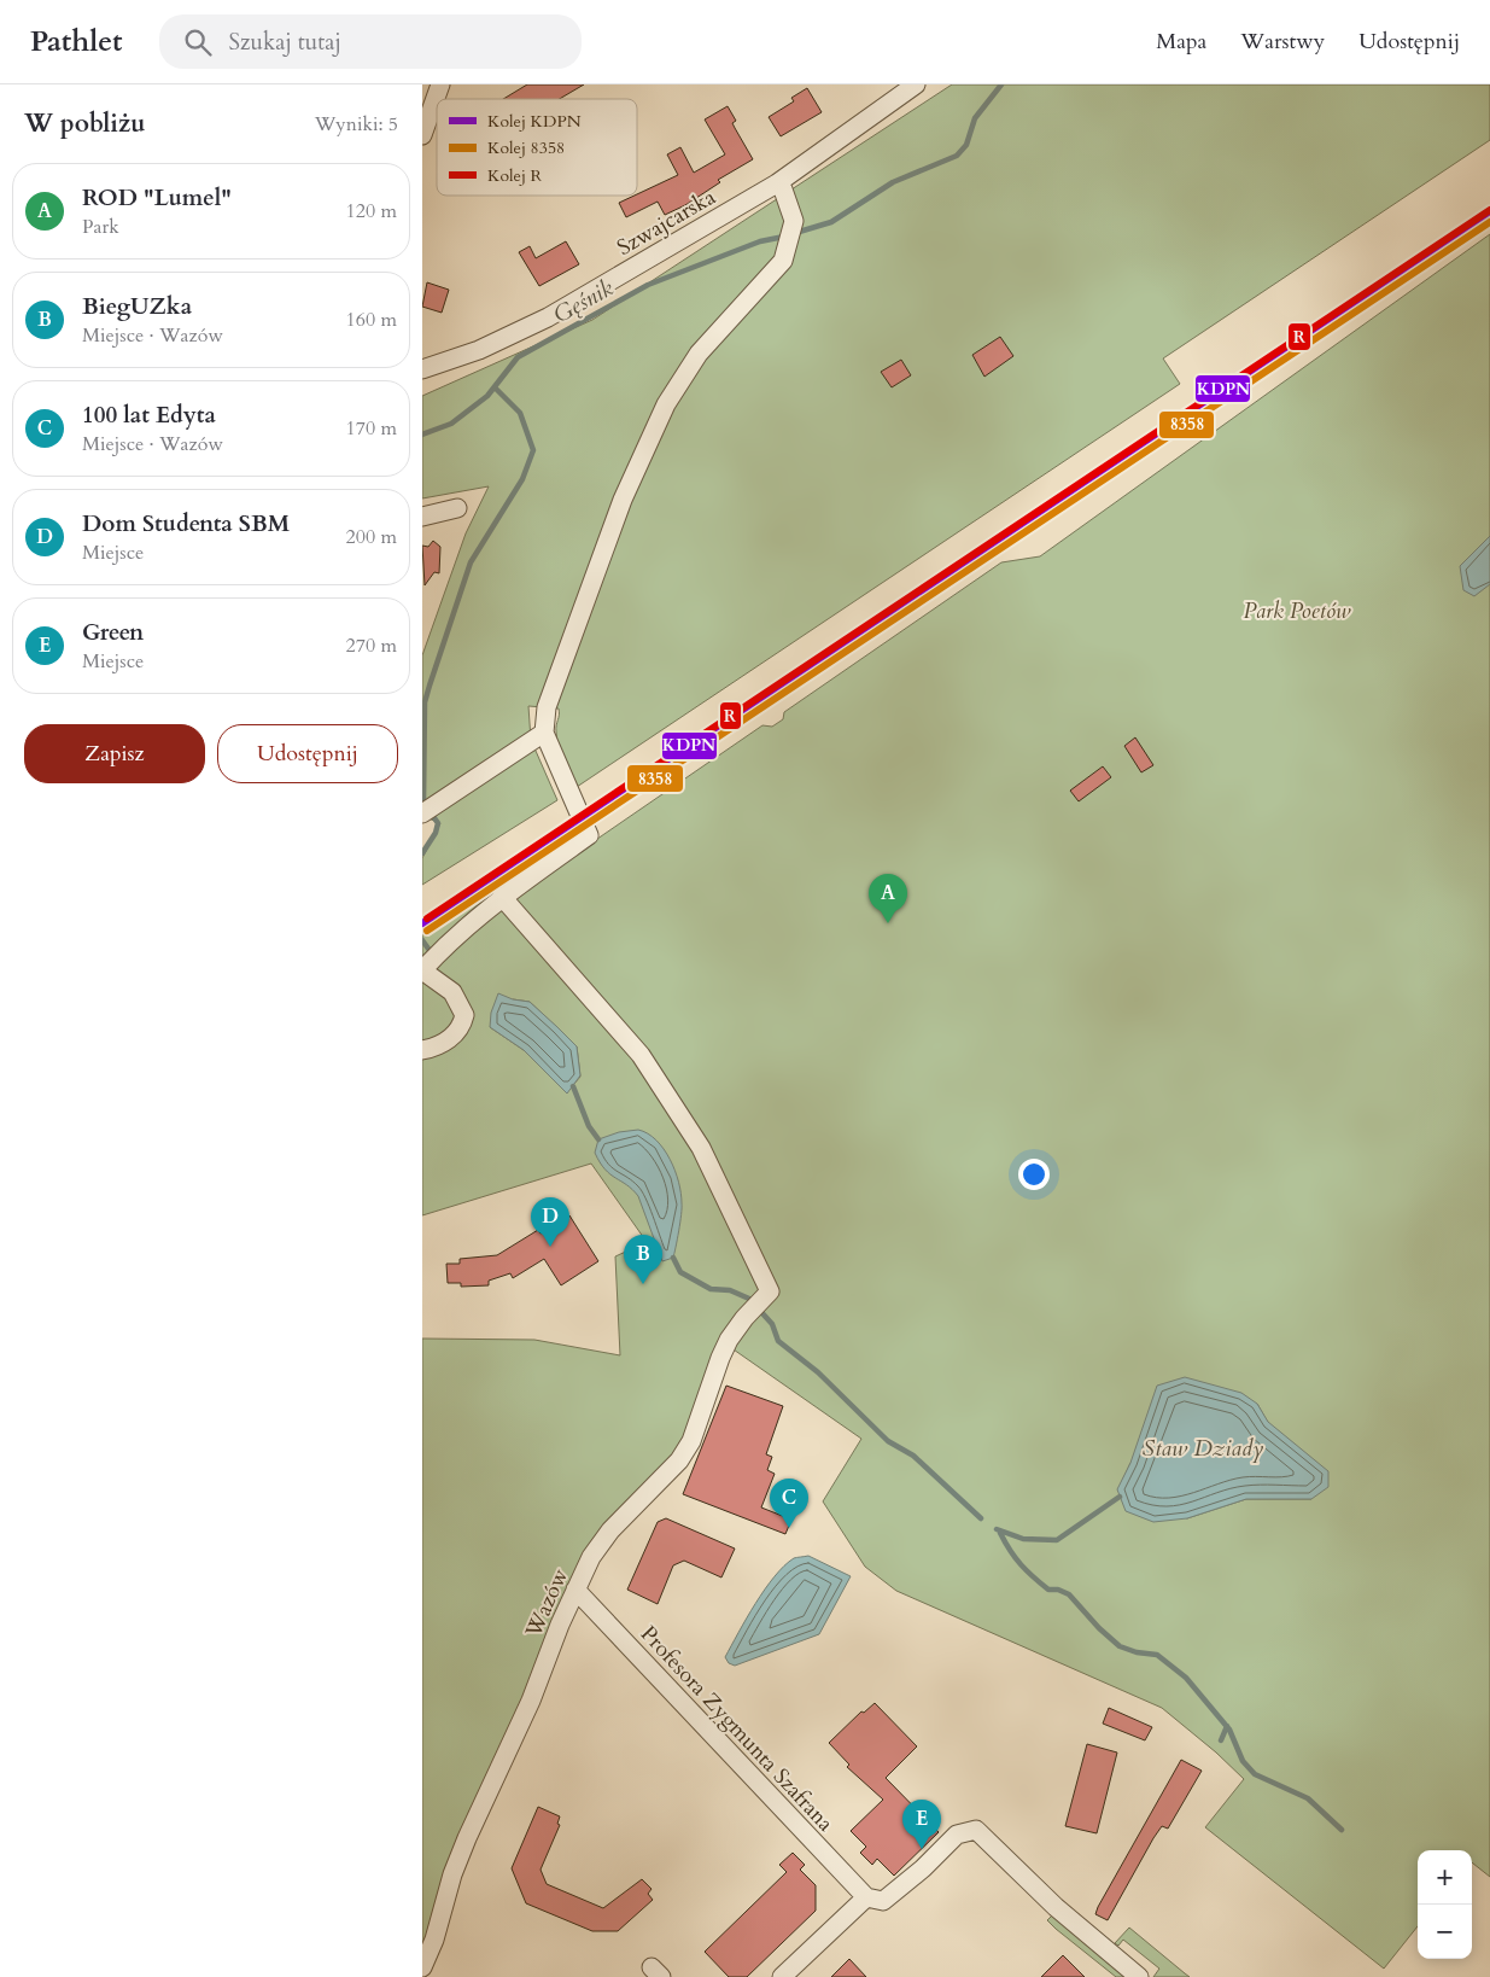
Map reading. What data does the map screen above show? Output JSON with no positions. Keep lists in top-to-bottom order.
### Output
{
  "streets": {
    "street": ["Szwajcarska", "Wazów", "Profesora Zygmunta Szafrana"]
  },
  "crossings": [
    ["Wazów", "Profesora Zygmunta Szafrana"]
  ],
  "water": ["Gęśnik", "Staw Dziady"],
  "parks": ["Park Poetów"],
  "lines": ["rail line R", "rail line KDPN", "rail line 8358"],
  "legend": ["Kolej KDPN", "Kolej 8358", "Kolej R"],
  "page": {
    "header": "Pathlet",
    "search": "Szukaj tutaj",
    "nav": ["Mapa", "Warstwy", "Udostępnij"],
    "heading": ["W pobliżu", "Wyniki: 5"],
    "list": [
      {
        "mark": "A",
        "name": "ROD \"Lumel\"",
        "note": "Park",
        "value": "120 m"
      },
      {
        "mark": "B",
        "name": "BiegUZka",
        "note": "Miejsce · Wazów",
        "value": "160 m"
      },
      {
        "mark": "C",
        "name": "100 lat Edyta",
        "note": "Miejsce · Wazów",
        "value": "170 m"
      },
      {
        "mark": "D",
        "name": "Dom Studenta SBM",
        "note": "Miejsce",
        "value": "200 m"
      },
      {
        "mark": "E",
        "name": "Green",
        "note": "Miejsce",
        "value": "270 m"
      }
    ],
    "buttons": ["Zapisz", "Udostępnij"],
    "pins": [
      "A",
      "D",
      "B",
      "C",
      "E"
    ],
    "map_buttons": ["+", "−"]
  }
}
